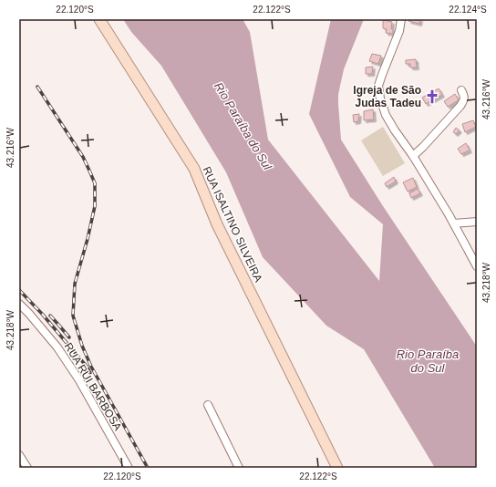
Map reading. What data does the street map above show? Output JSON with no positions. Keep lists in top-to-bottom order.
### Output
{
  "streets": {
    "main road": ["RUA ISALTINO SILVEIRA"],
    "street": ["RUA RUI BARBOSA"]
  },
  "water": ["Rio Paraíba do Sul"],
  "places": {
    "church": ["Igreja de São Judas Tadeu"]
  },
  "coordinates": [
    "22.120°S",
    "22.122°S",
    "22.124°S",
    "43.216°W",
    "43.218°W"
  ]
}
